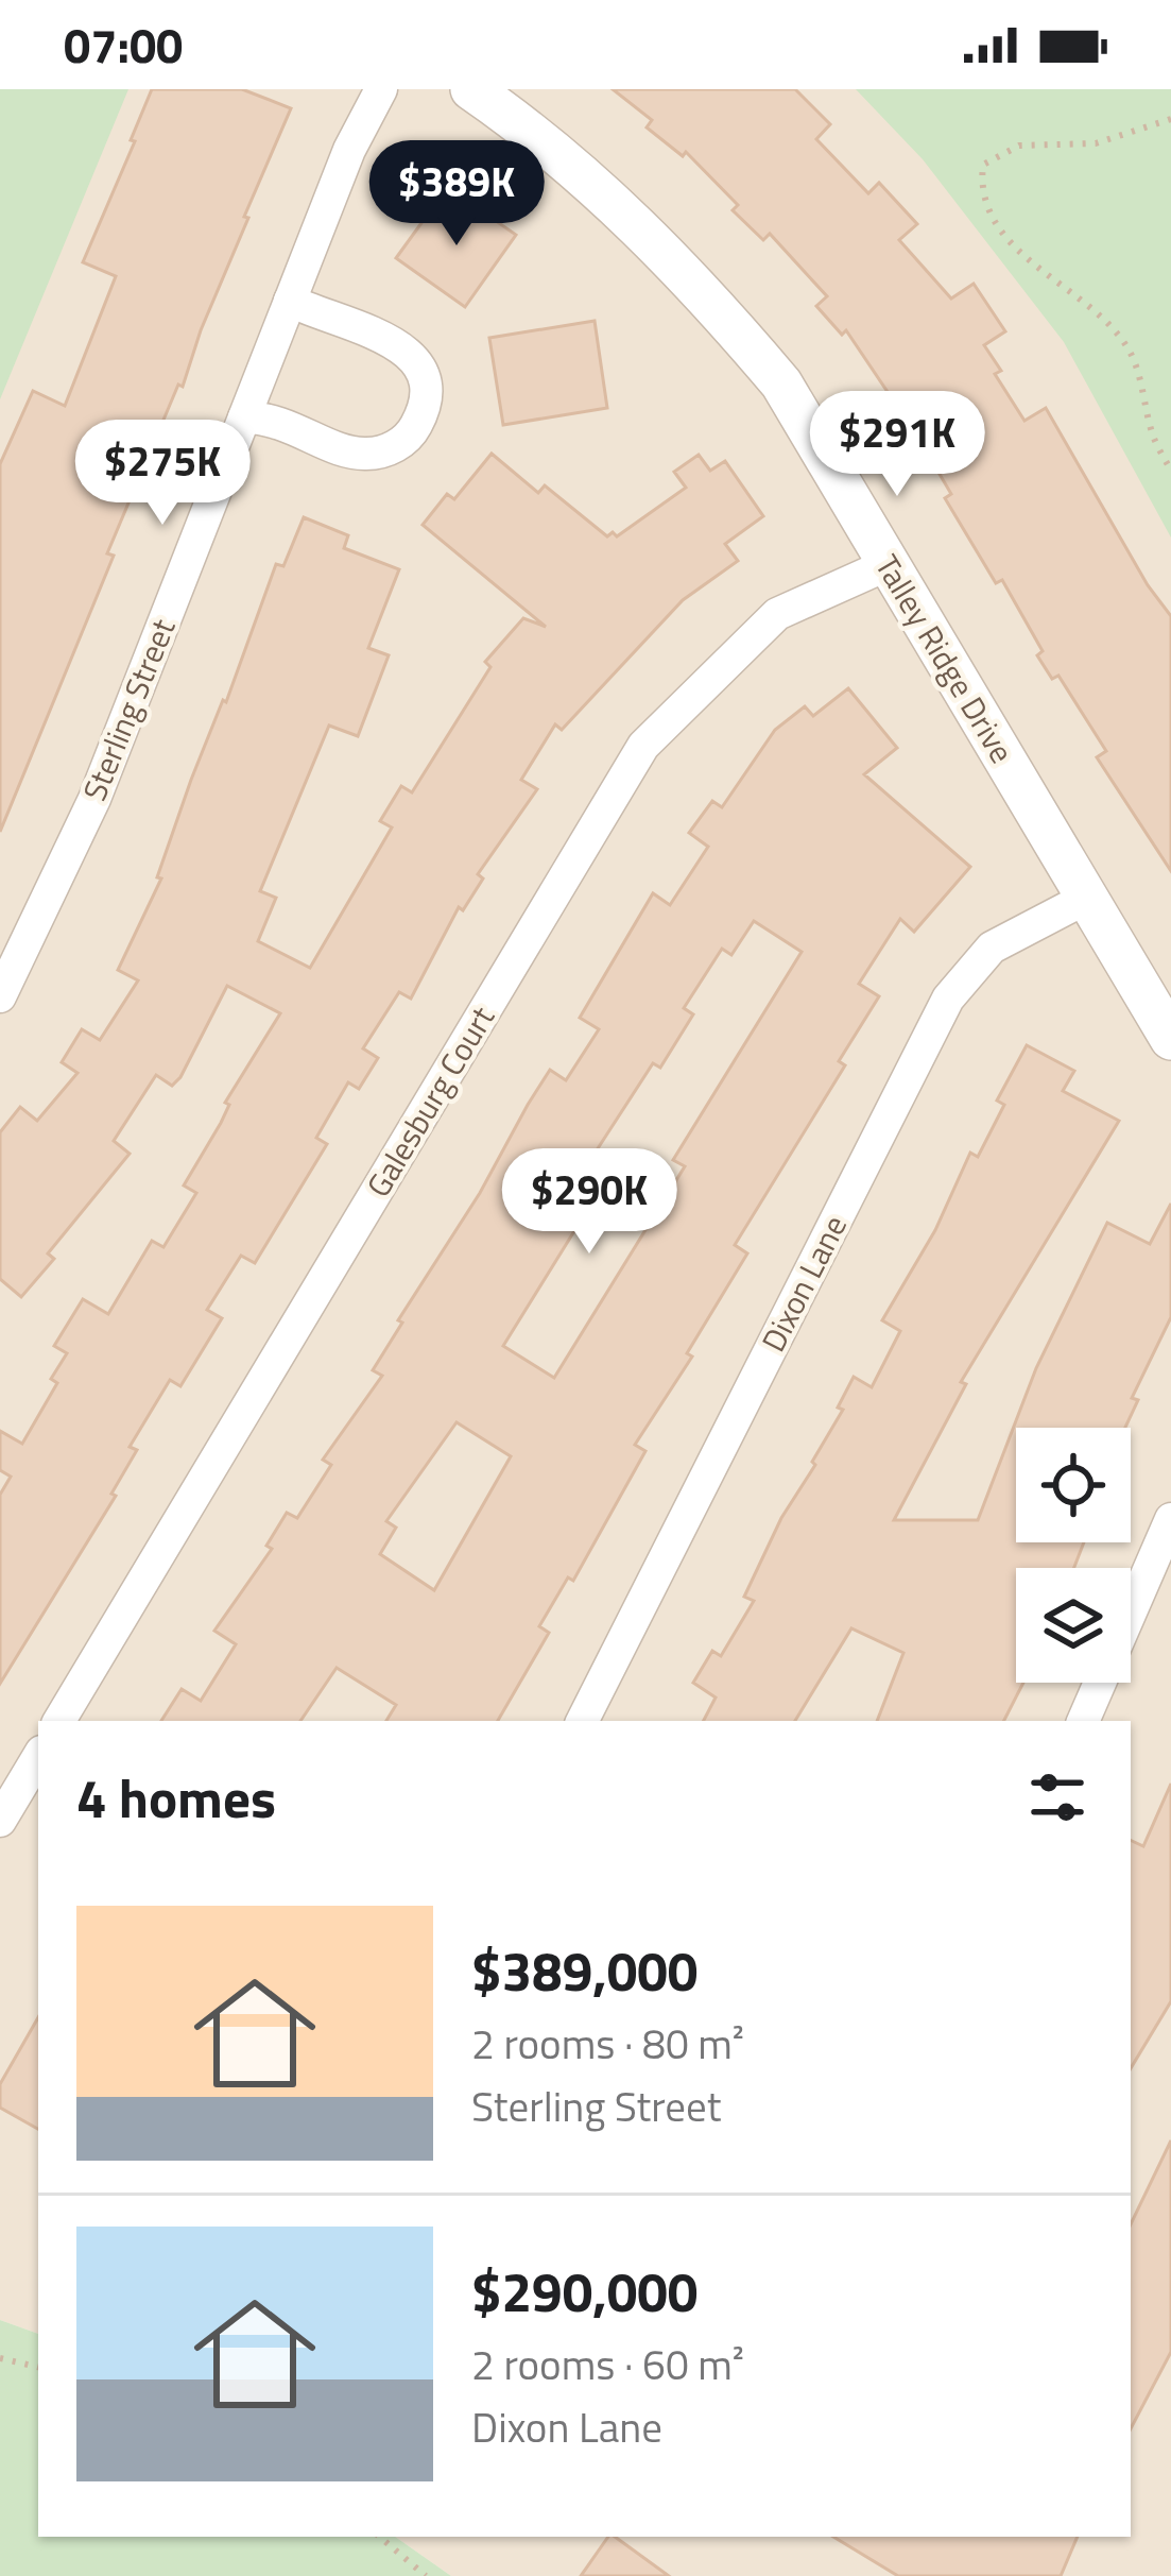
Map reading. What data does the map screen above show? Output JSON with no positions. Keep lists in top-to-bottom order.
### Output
{
  "streets": {
    "street": [
      "Talley Ridge Drive",
      "Sterling Street",
      "Galesburg Court",
      "Dixon Lane"
    ]
  },
  "crossings": [
    ["Talley Ridge Drive", "Galesburg Court"],
    ["Talley Ridge Drive", "Dixon Lane"]
  ],
  "page": {
    "status": "07:00",
    "price": [
      "$389K",
      "$291K",
      "$275K",
      "$290K"
    ],
    "heading": "4 homes",
    "list": [
      {
        "name": "$389,000",
        "note": "2 rooms · 80 m² · Sterling Street"
      },
      {
        "name": "$290,000",
        "note": "2 rooms · 60 m² · Dixon Lane"
      }
    ]
  }
}
